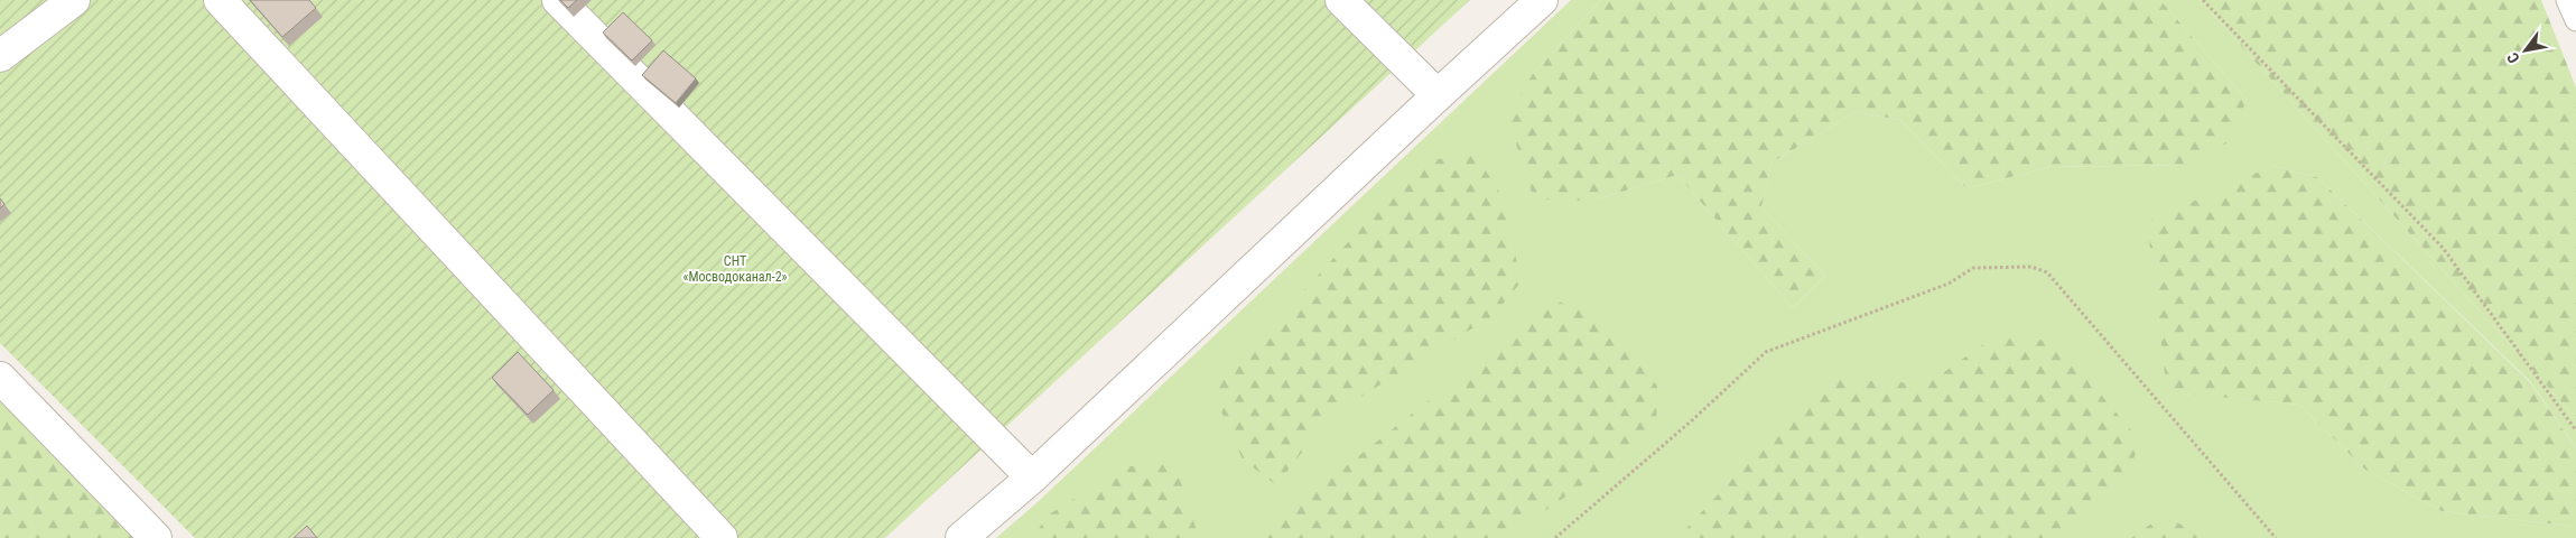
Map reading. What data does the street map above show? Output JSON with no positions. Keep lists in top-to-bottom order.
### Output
{
  "parks": ["СНТ «Мосводоканал-2»"],
  "north": "bottom left"
}
